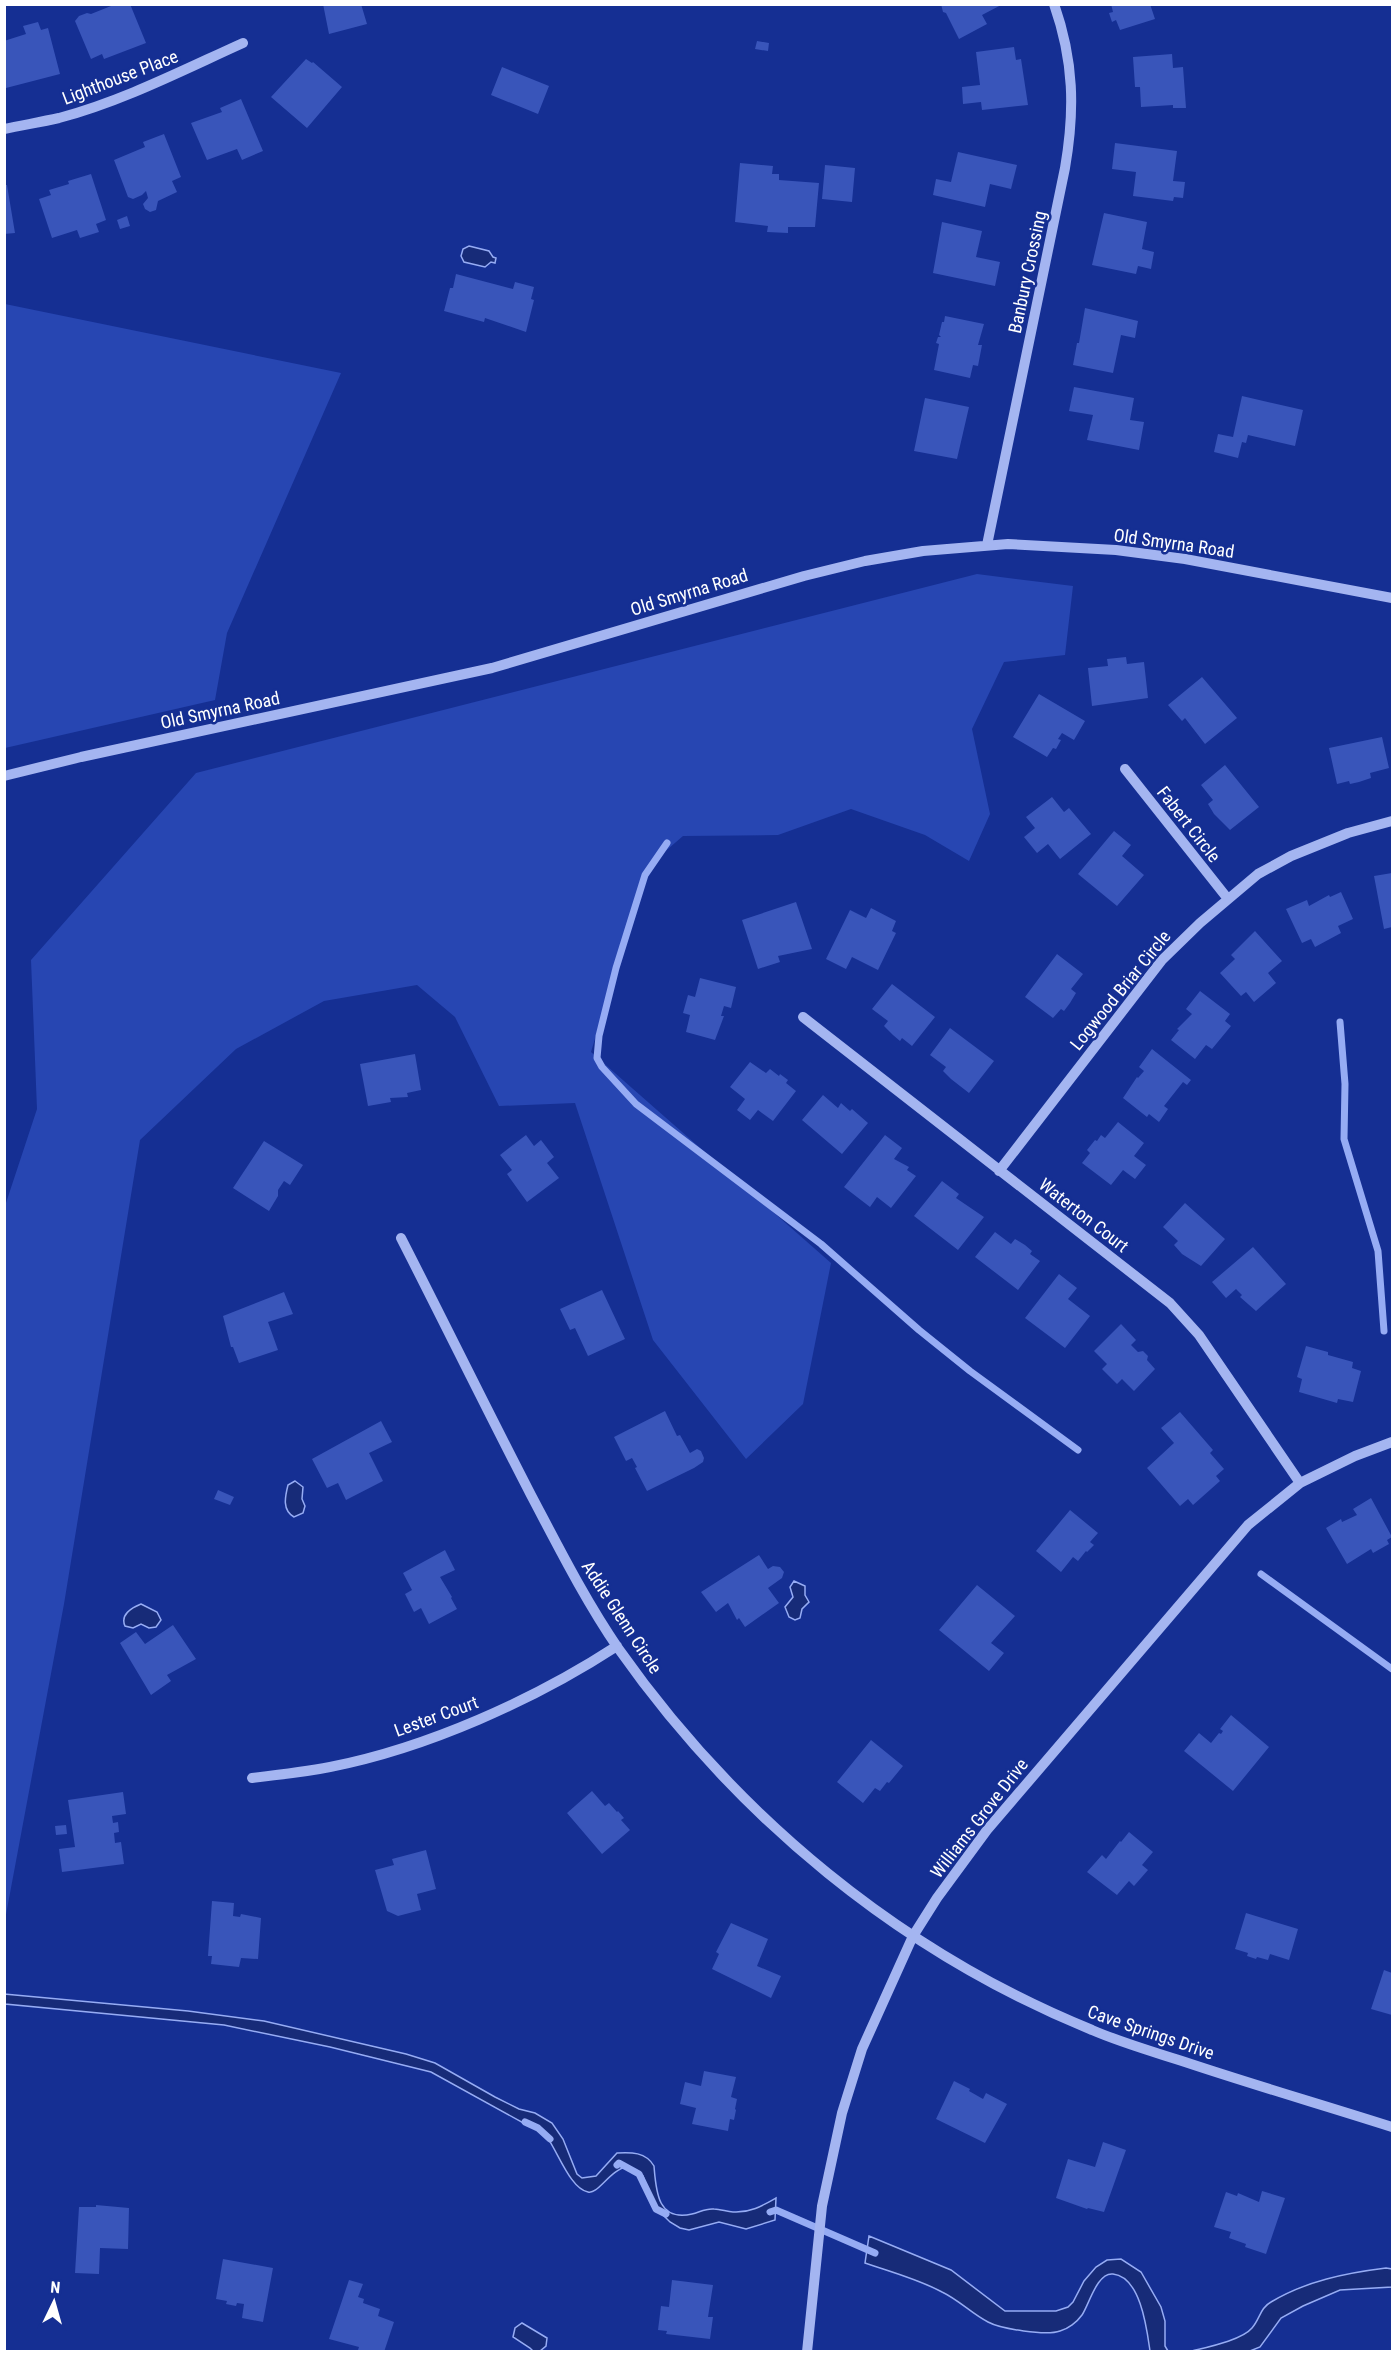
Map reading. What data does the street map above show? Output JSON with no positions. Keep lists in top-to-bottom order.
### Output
{
  "streets": {
    "street": [
      "Lighthouse Place",
      "Banbury Crossing",
      "Old Smyrna Road",
      "Fabert Circle",
      "Logwood Briar Circle",
      "Waterton Court",
      "Addie Glenn Circle",
      "Lester Court",
      "Williams Grove Drive",
      "Cave Springs Drive"
    ]
  },
  "crossings": [
    ["Banbury Crossing", "Old Smyrna Road"],
    ["Fabert Circle", "Logwood Briar Circle"],
    ["Logwood Briar Circle", "Waterton Court"],
    ["Waterton Court", "Williams Grove Drive"],
    ["Addie Glenn Circle", "Lester Court"],
    ["Addie Glenn Circle", "Williams Grove Drive"],
    ["Addie Glenn Circle", "Cave Springs Drive"],
    ["Williams Grove Drive", "Cave Springs Drive"]
  ],
  "north": "top"
}
